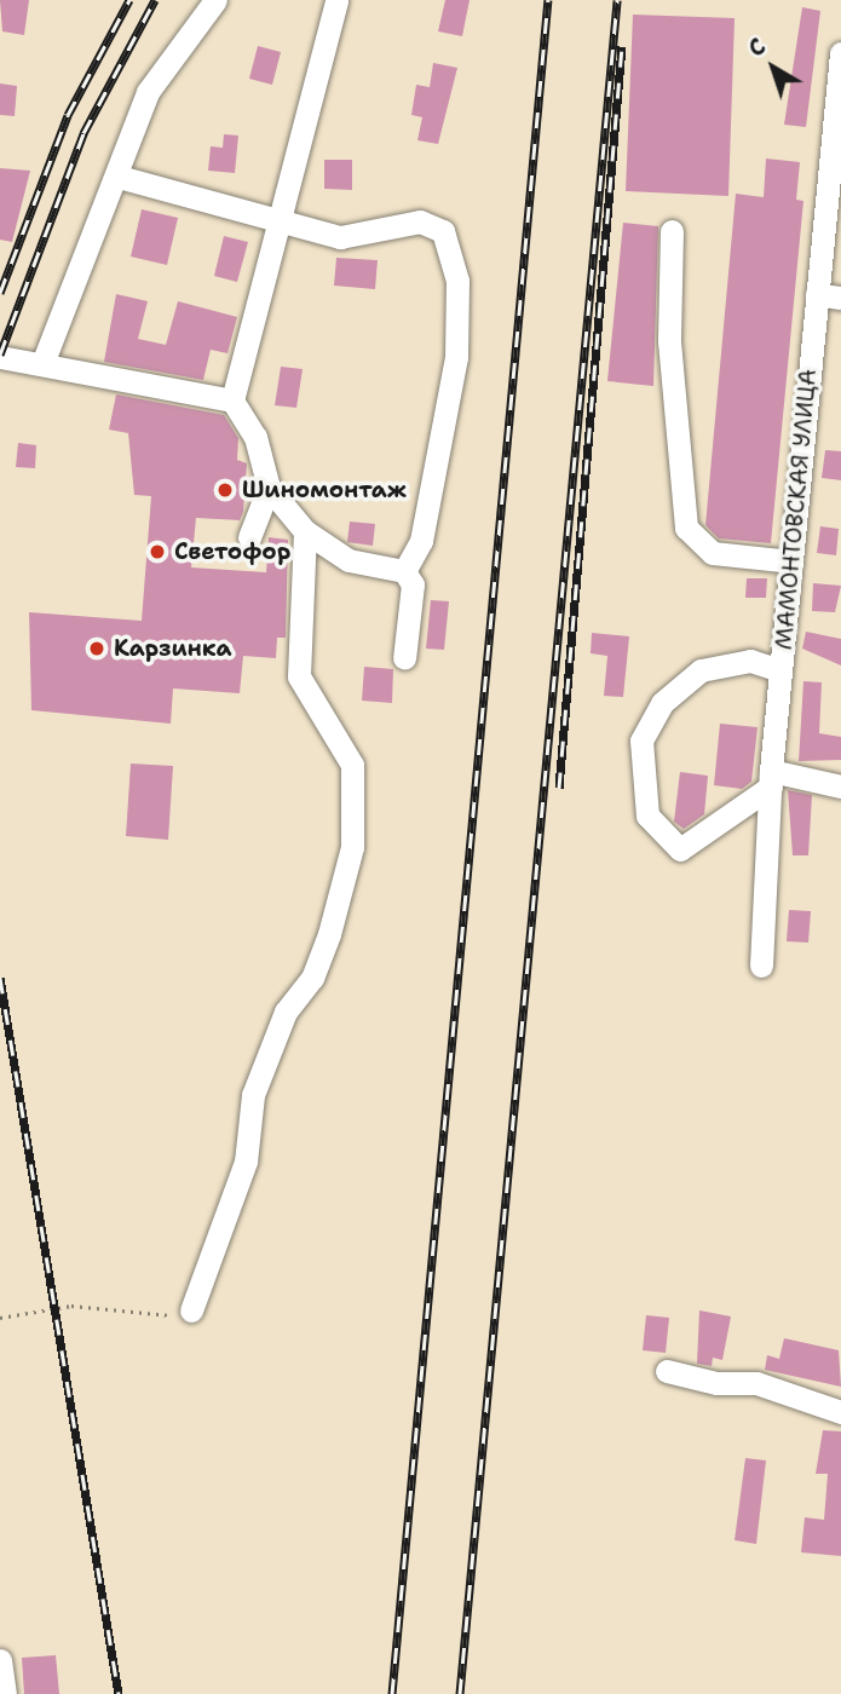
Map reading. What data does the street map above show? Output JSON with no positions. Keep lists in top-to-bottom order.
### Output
{
  "streets": {
    "street": ["МАМОНТОВСКАЯ УЛИЦА"]
  },
  "places": ["Шиномонтаж", "Светофор", "Карзинка"],
  "north": "top left"
}
